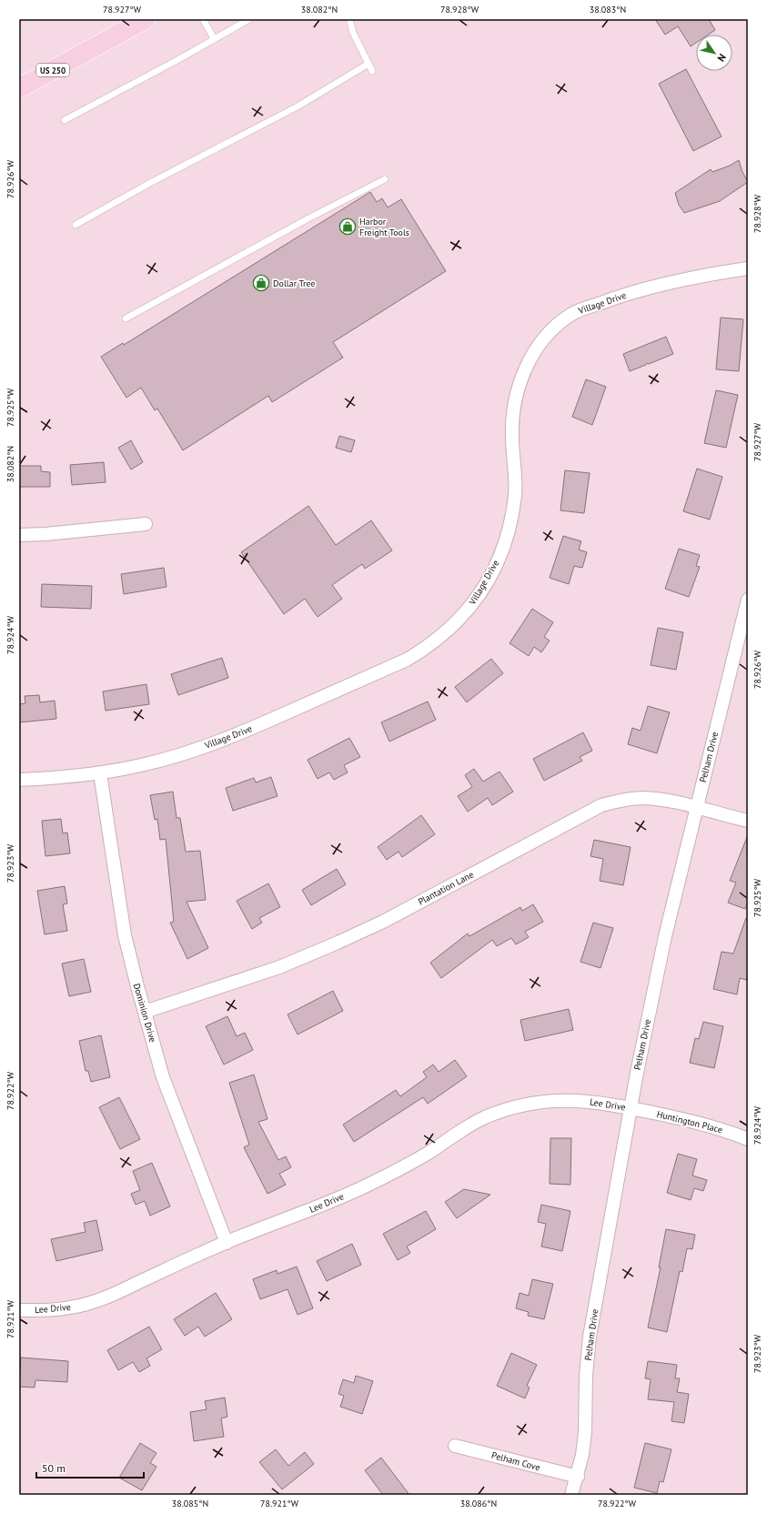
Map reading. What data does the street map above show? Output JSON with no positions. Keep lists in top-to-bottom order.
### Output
{
  "streets": {
    "main road": ["US 250"],
    "street": [
      "Village Drive",
      "Pelham Drive",
      "Plantation Lane",
      "Dominion Drive",
      "Lee Drive",
      "Huntington Place",
      "Pelham Cove"
    ]
  },
  "crossings": [
    ["Village Drive", "Dominion Drive"],
    ["Pelham Drive", "Plantation Lane"],
    ["Pelham Drive", "Lee Drive"],
    ["Pelham Drive", "Huntington Place"],
    ["Pelham Drive", "Pelham Cove"],
    ["Plantation Lane", "Dominion Drive"],
    ["Dominion Drive", "Lee Drive"],
    ["Lee Drive", "Huntington Place"]
  ],
  "places": {
    "shop": ["Harbor Freight Tools", "Dollar Tree"]
  },
  "scale_bar": "50 m",
  "north": "bottom right",
  "coordinates": [
    "78.927°W",
    "38.082°N",
    "78.928°W",
    "38.083°N",
    "78.926°W",
    "78.925°W",
    "78.924°W",
    "78.923°W",
    "78.922°W",
    "78.921°W",
    "38.085°N",
    "38.086°N"
  ]
}
